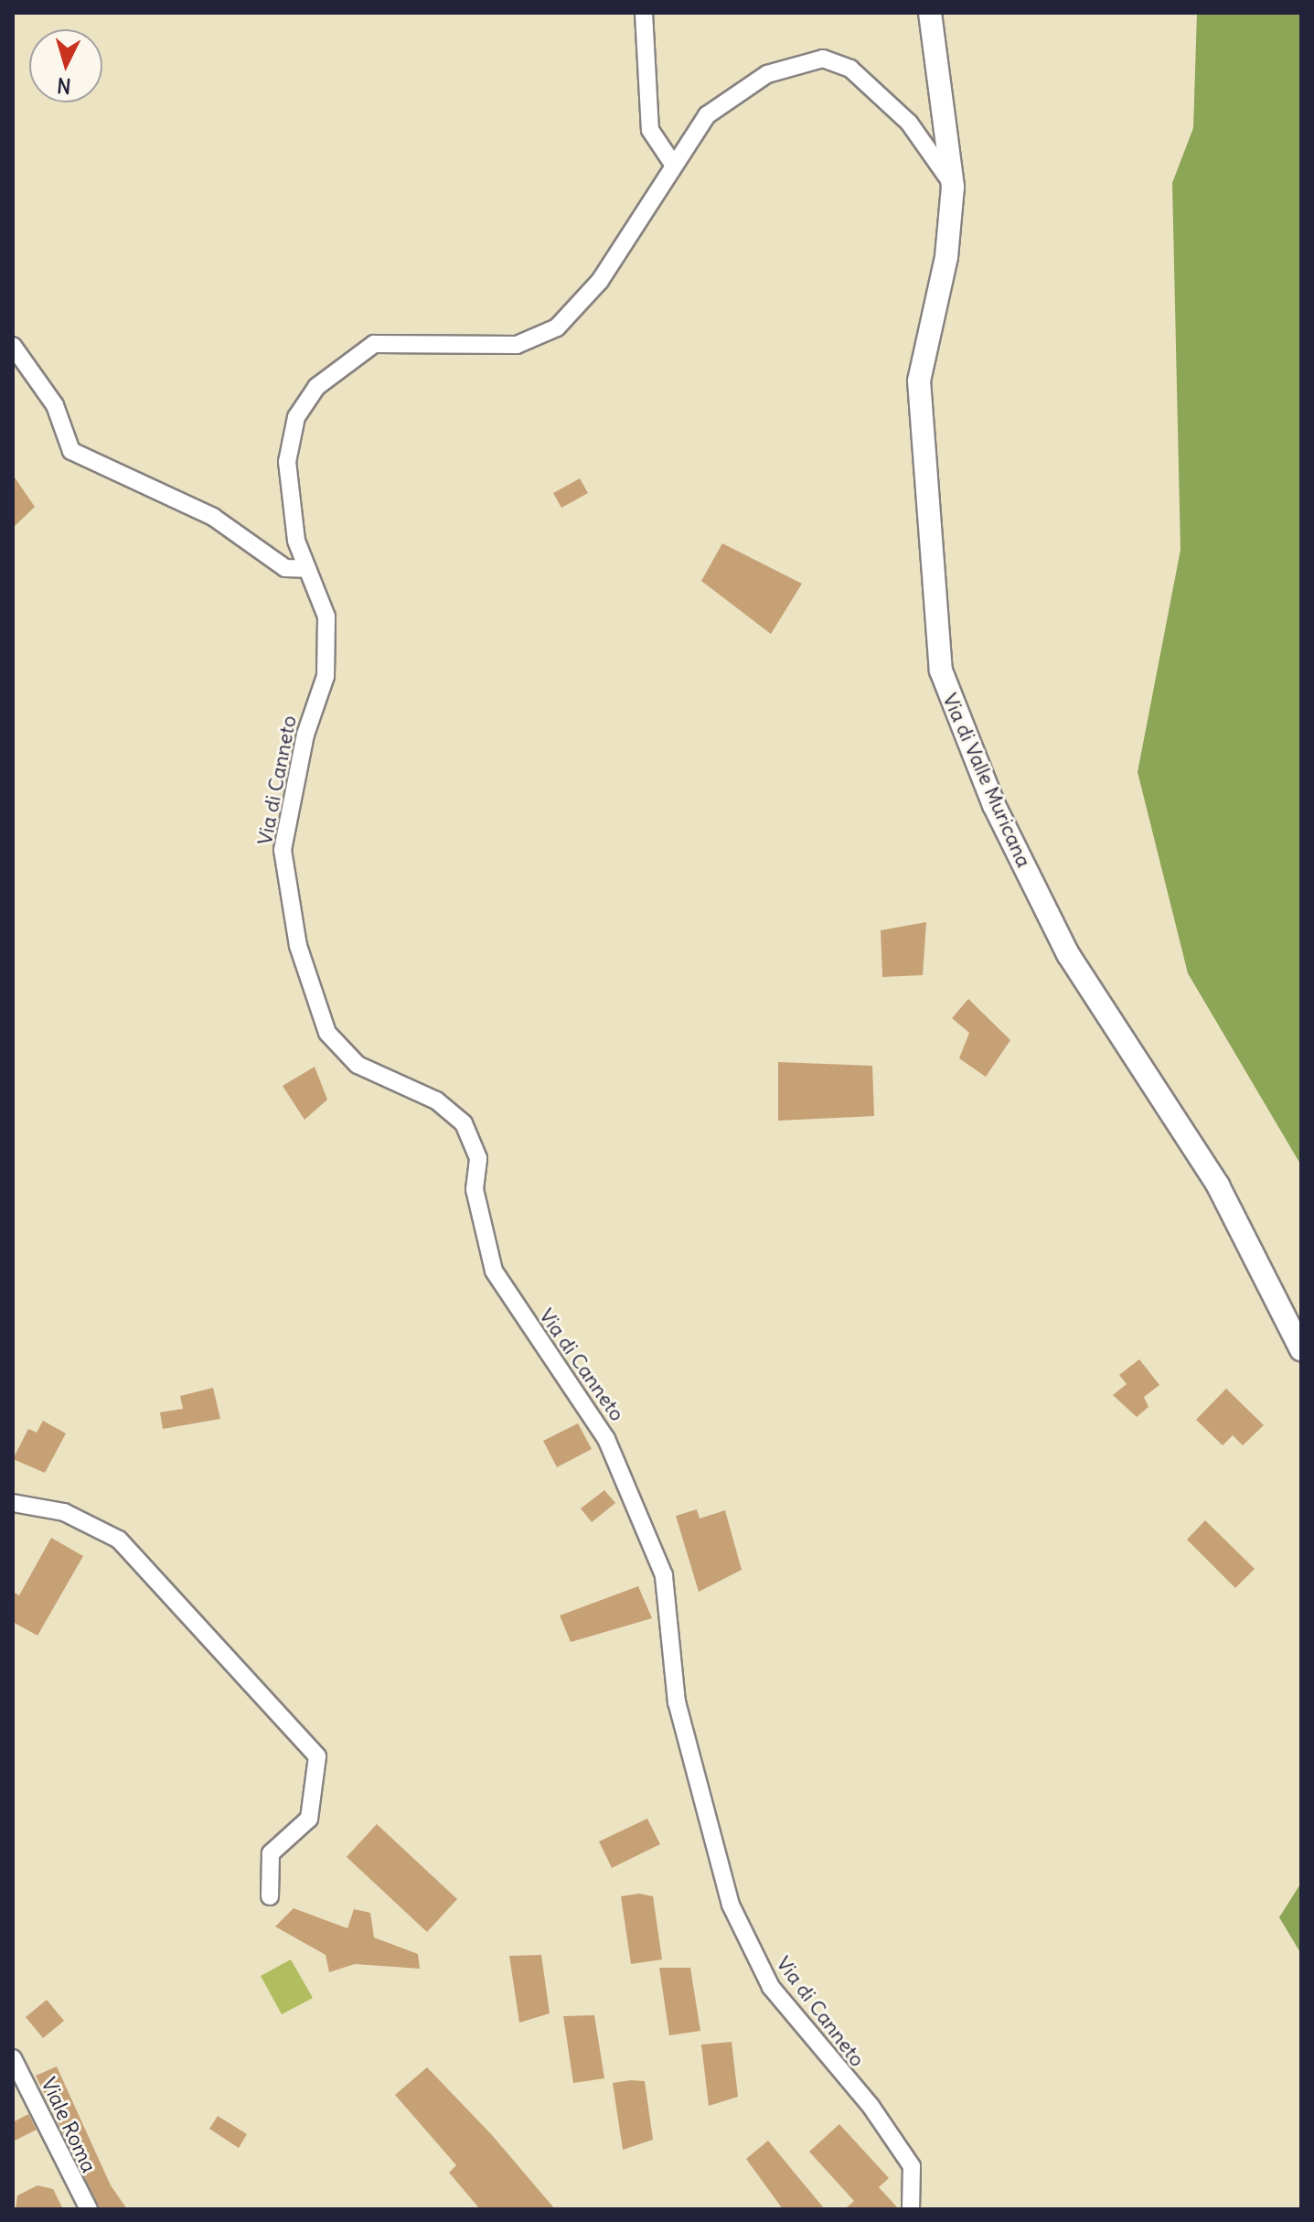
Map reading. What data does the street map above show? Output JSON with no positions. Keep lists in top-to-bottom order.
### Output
{
  "streets": {
    "street": ["Via di Canneto", "Via di Valle Muricana", "Viale Roma"]
  },
  "crossings": [
    ["Via di Canneto", "Via di Valle Muricana"]
  ],
  "north": "bottom"
}
